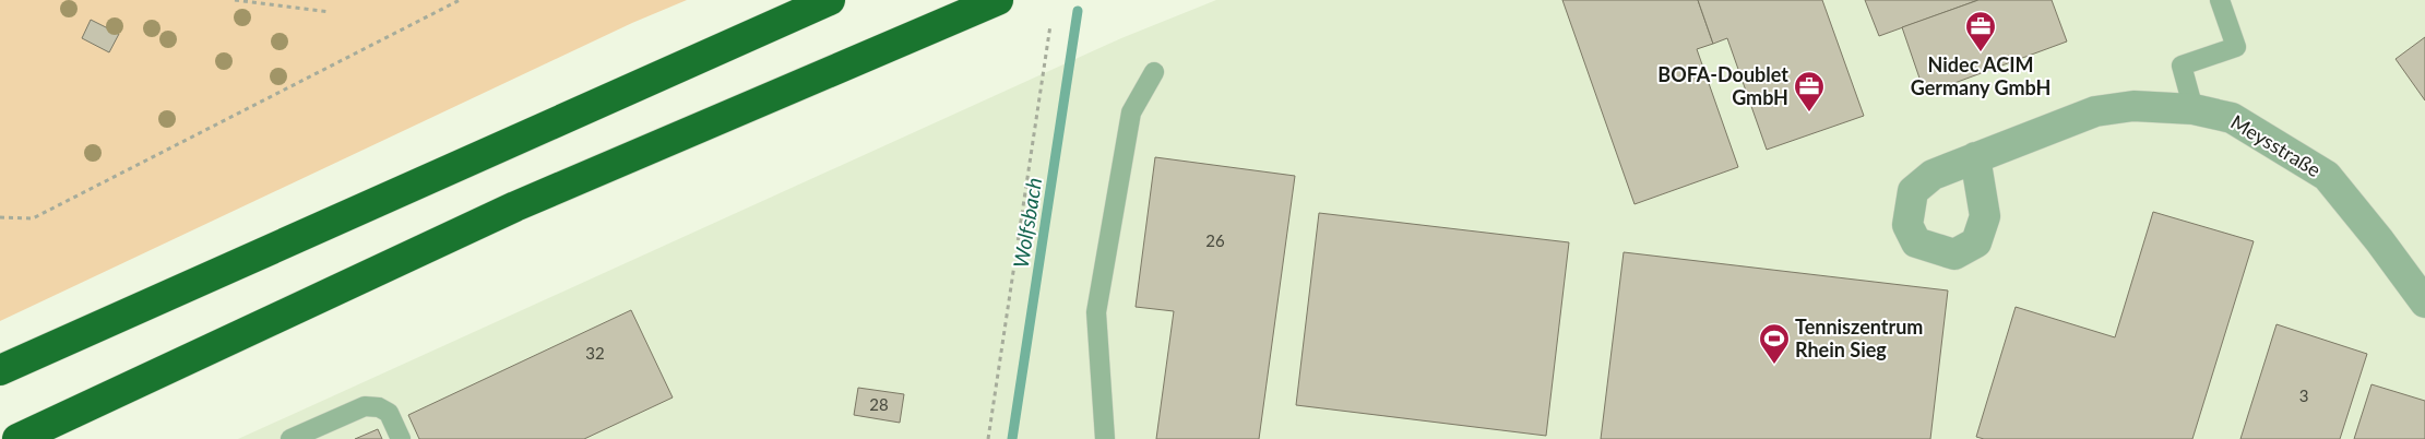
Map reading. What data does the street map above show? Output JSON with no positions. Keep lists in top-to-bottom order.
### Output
{
  "streets": {
    "street": ["Meysstraße"]
  },
  "water": ["Wolfsbach"],
  "places": {
    "office": ["Nidec ACIM Germany GmbH", "BOFA-Doublet GmbH"],
    "sports": ["Tenniszentrum Rhein Sieg"]
  },
  "house_numbers": [
    "26",
    "32",
    "3",
    "28"
  ]
}
